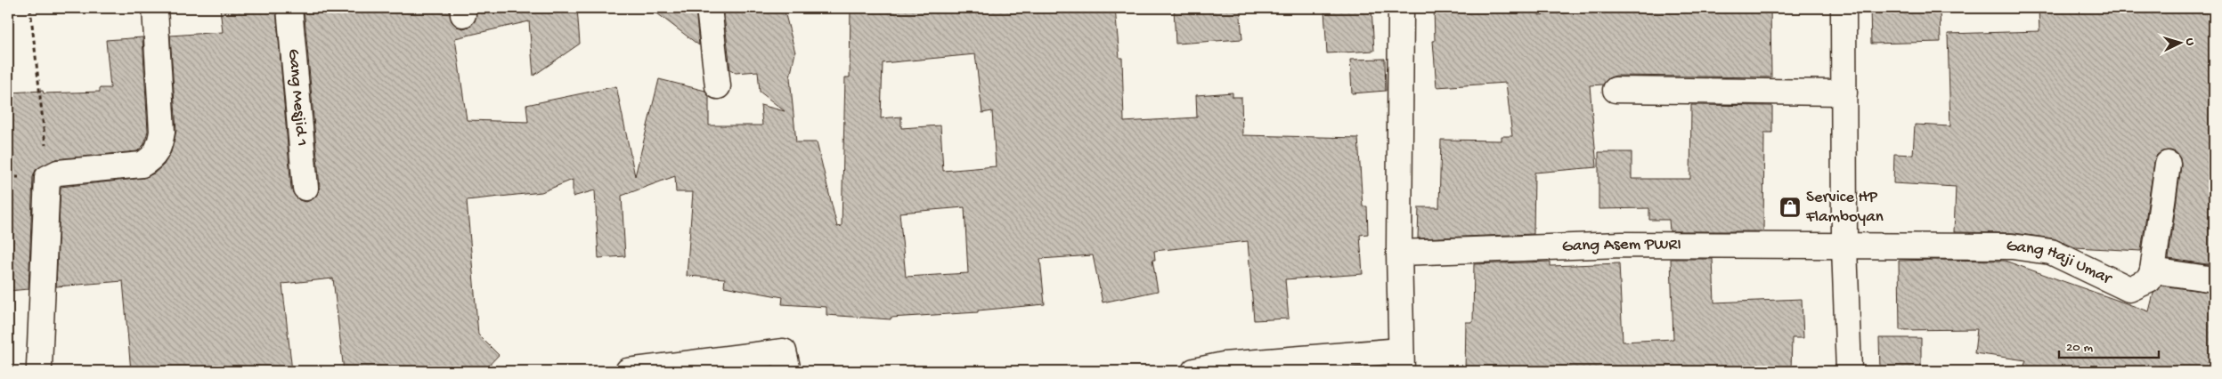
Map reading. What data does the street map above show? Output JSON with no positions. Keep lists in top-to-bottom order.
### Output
{
  "streets": {
    "street": ["Gang Mesjid 1", "Gang Asem PWRI", "Gang Haji Umar"]
  },
  "crossings": [
    ["Gang Asem PWRI", "Gang Haji Umar"]
  ],
  "places": {
    "shop": ["Service HP Flamboyan"]
  },
  "scale_bar": "20 m",
  "north": "right"
}
